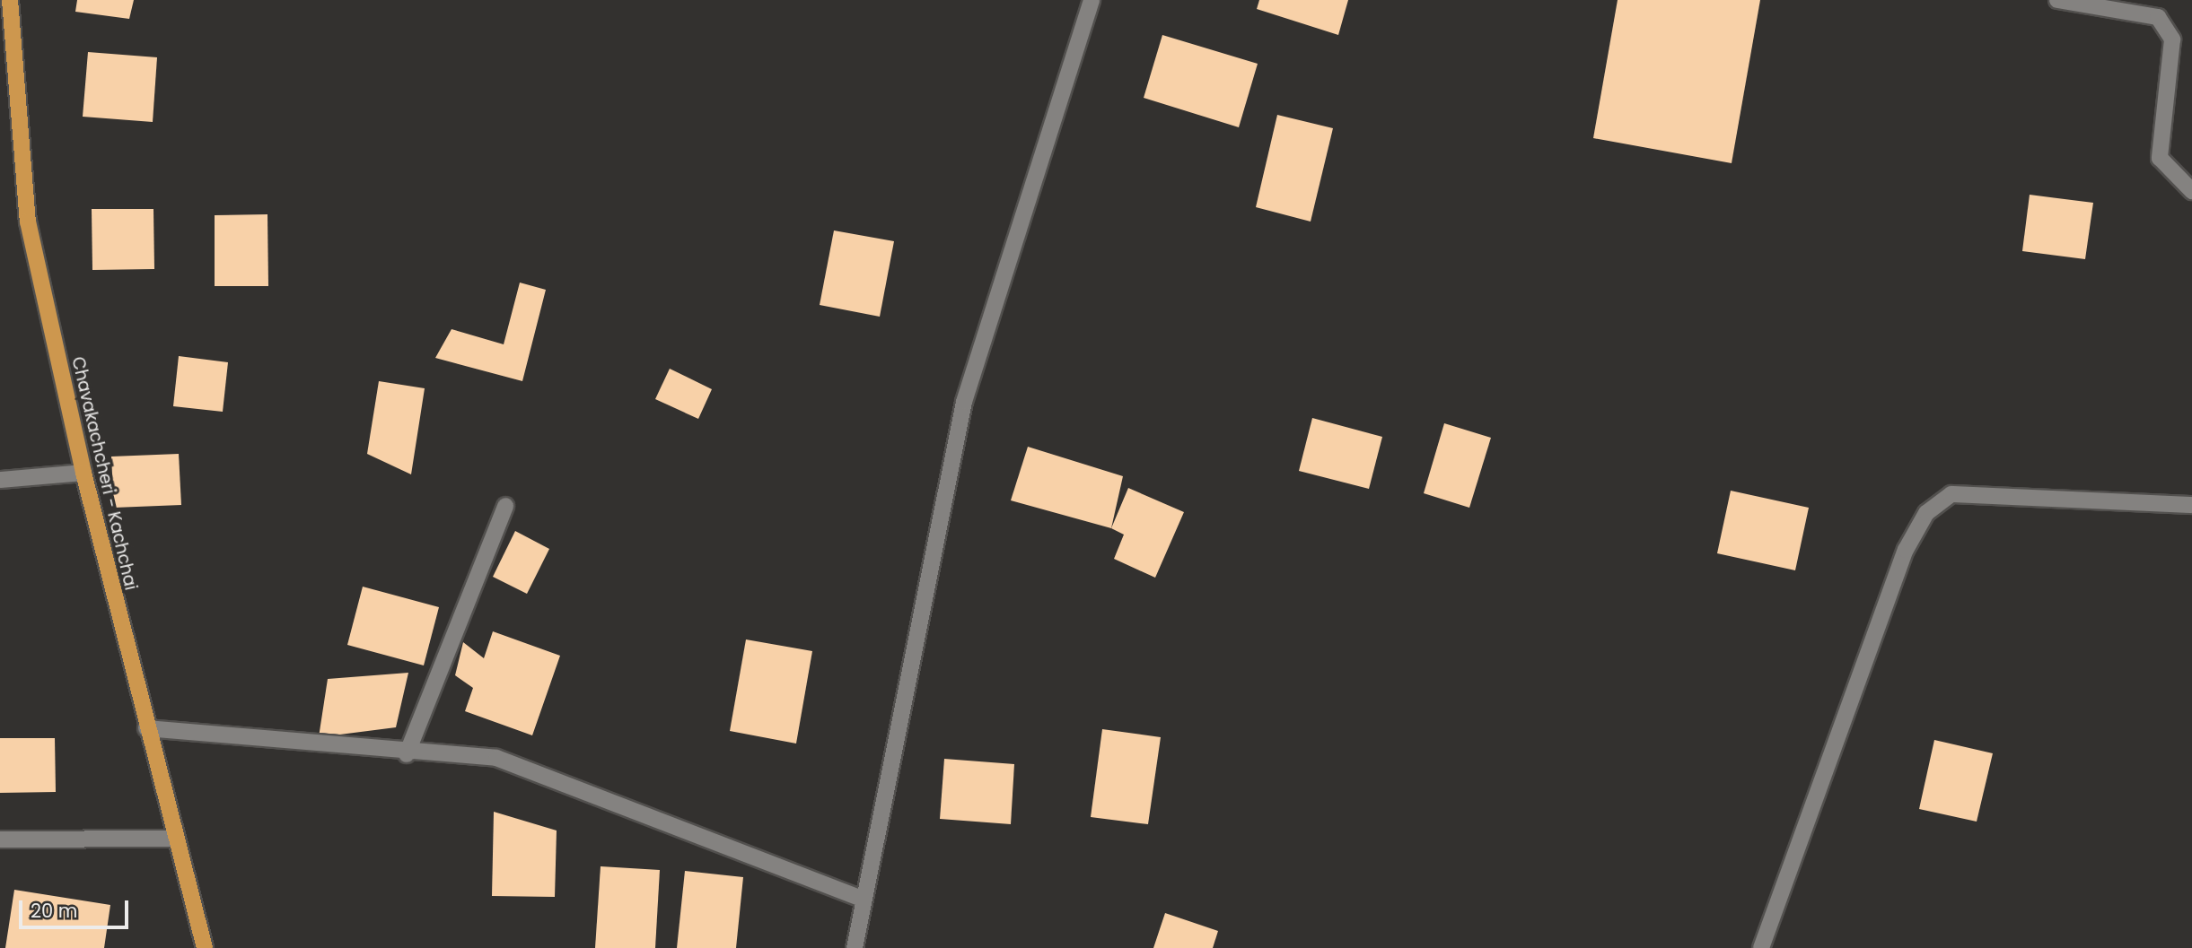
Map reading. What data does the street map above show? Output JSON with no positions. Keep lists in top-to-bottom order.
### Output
{
  "streets": {
    "main road": ["Chavakachcheri - Kachchai"]
  },
  "scale_bar": "20 m"
}
